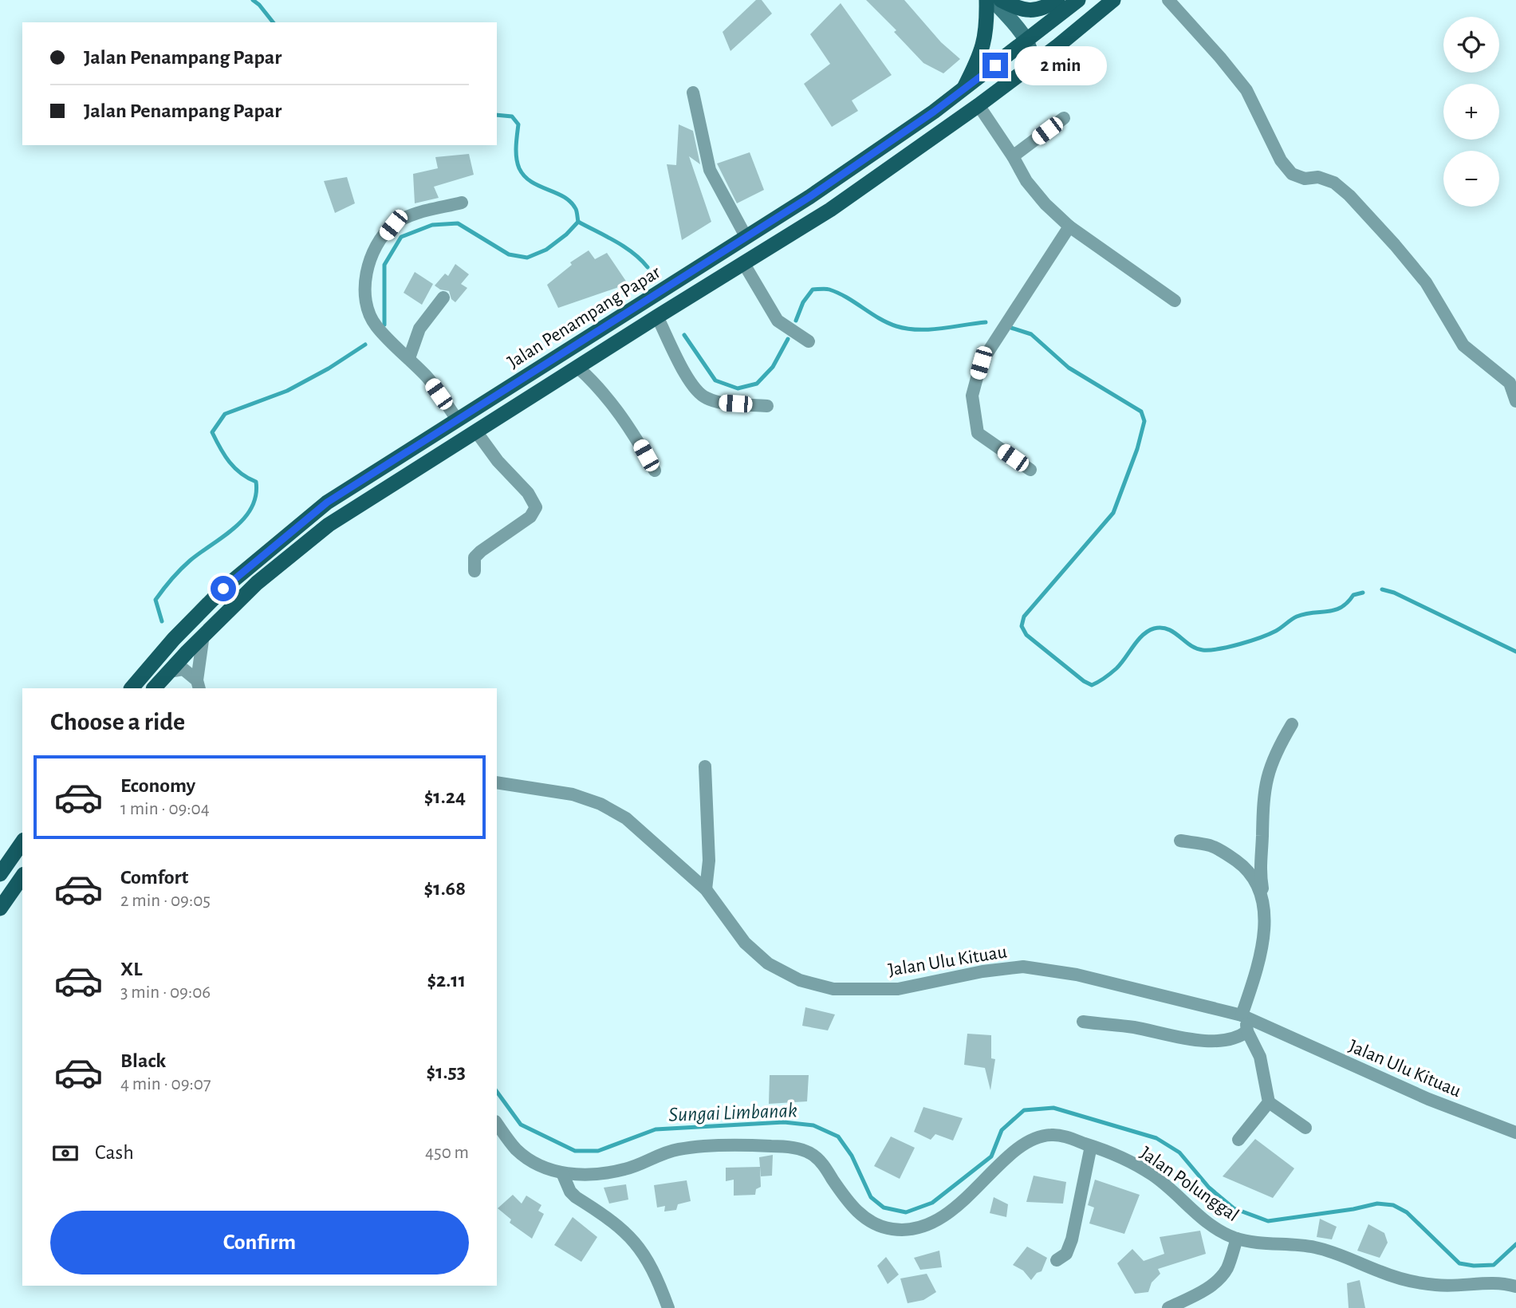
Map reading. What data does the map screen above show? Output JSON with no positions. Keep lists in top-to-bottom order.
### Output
{
  "streets": {
    "main road": ["Jalan Penampang Papar"],
    "street": ["Jalan Ulu Kituau", "Jalan Polunggal"]
  },
  "water": ["Sungai Limbanak"],
  "page": {
    "map_buttons": ["+", "−"],
    "banner": ["Jalan Penampang Papar", "Jalan Penampang Papar"],
    "bubble": "2 min",
    "heading": "Choose a ride",
    "list": [
      {
        "name": "Economy",
        "note": "1 min · 09:04",
        "value": "$1.24"
      },
      {
        "name": "Comfort",
        "note": "2 min · 09:05",
        "value": "$1.68"
      },
      {
        "name": "XL",
        "note": "3 min · 09:06",
        "value": "$2.11"
      },
      {
        "name": "Black",
        "note": "4 min · 09:07",
        "value": "$1.53"
      }
    ],
    "pay": ["Cash", "450 m"],
    "buttons": "Confirm"
  }
}
